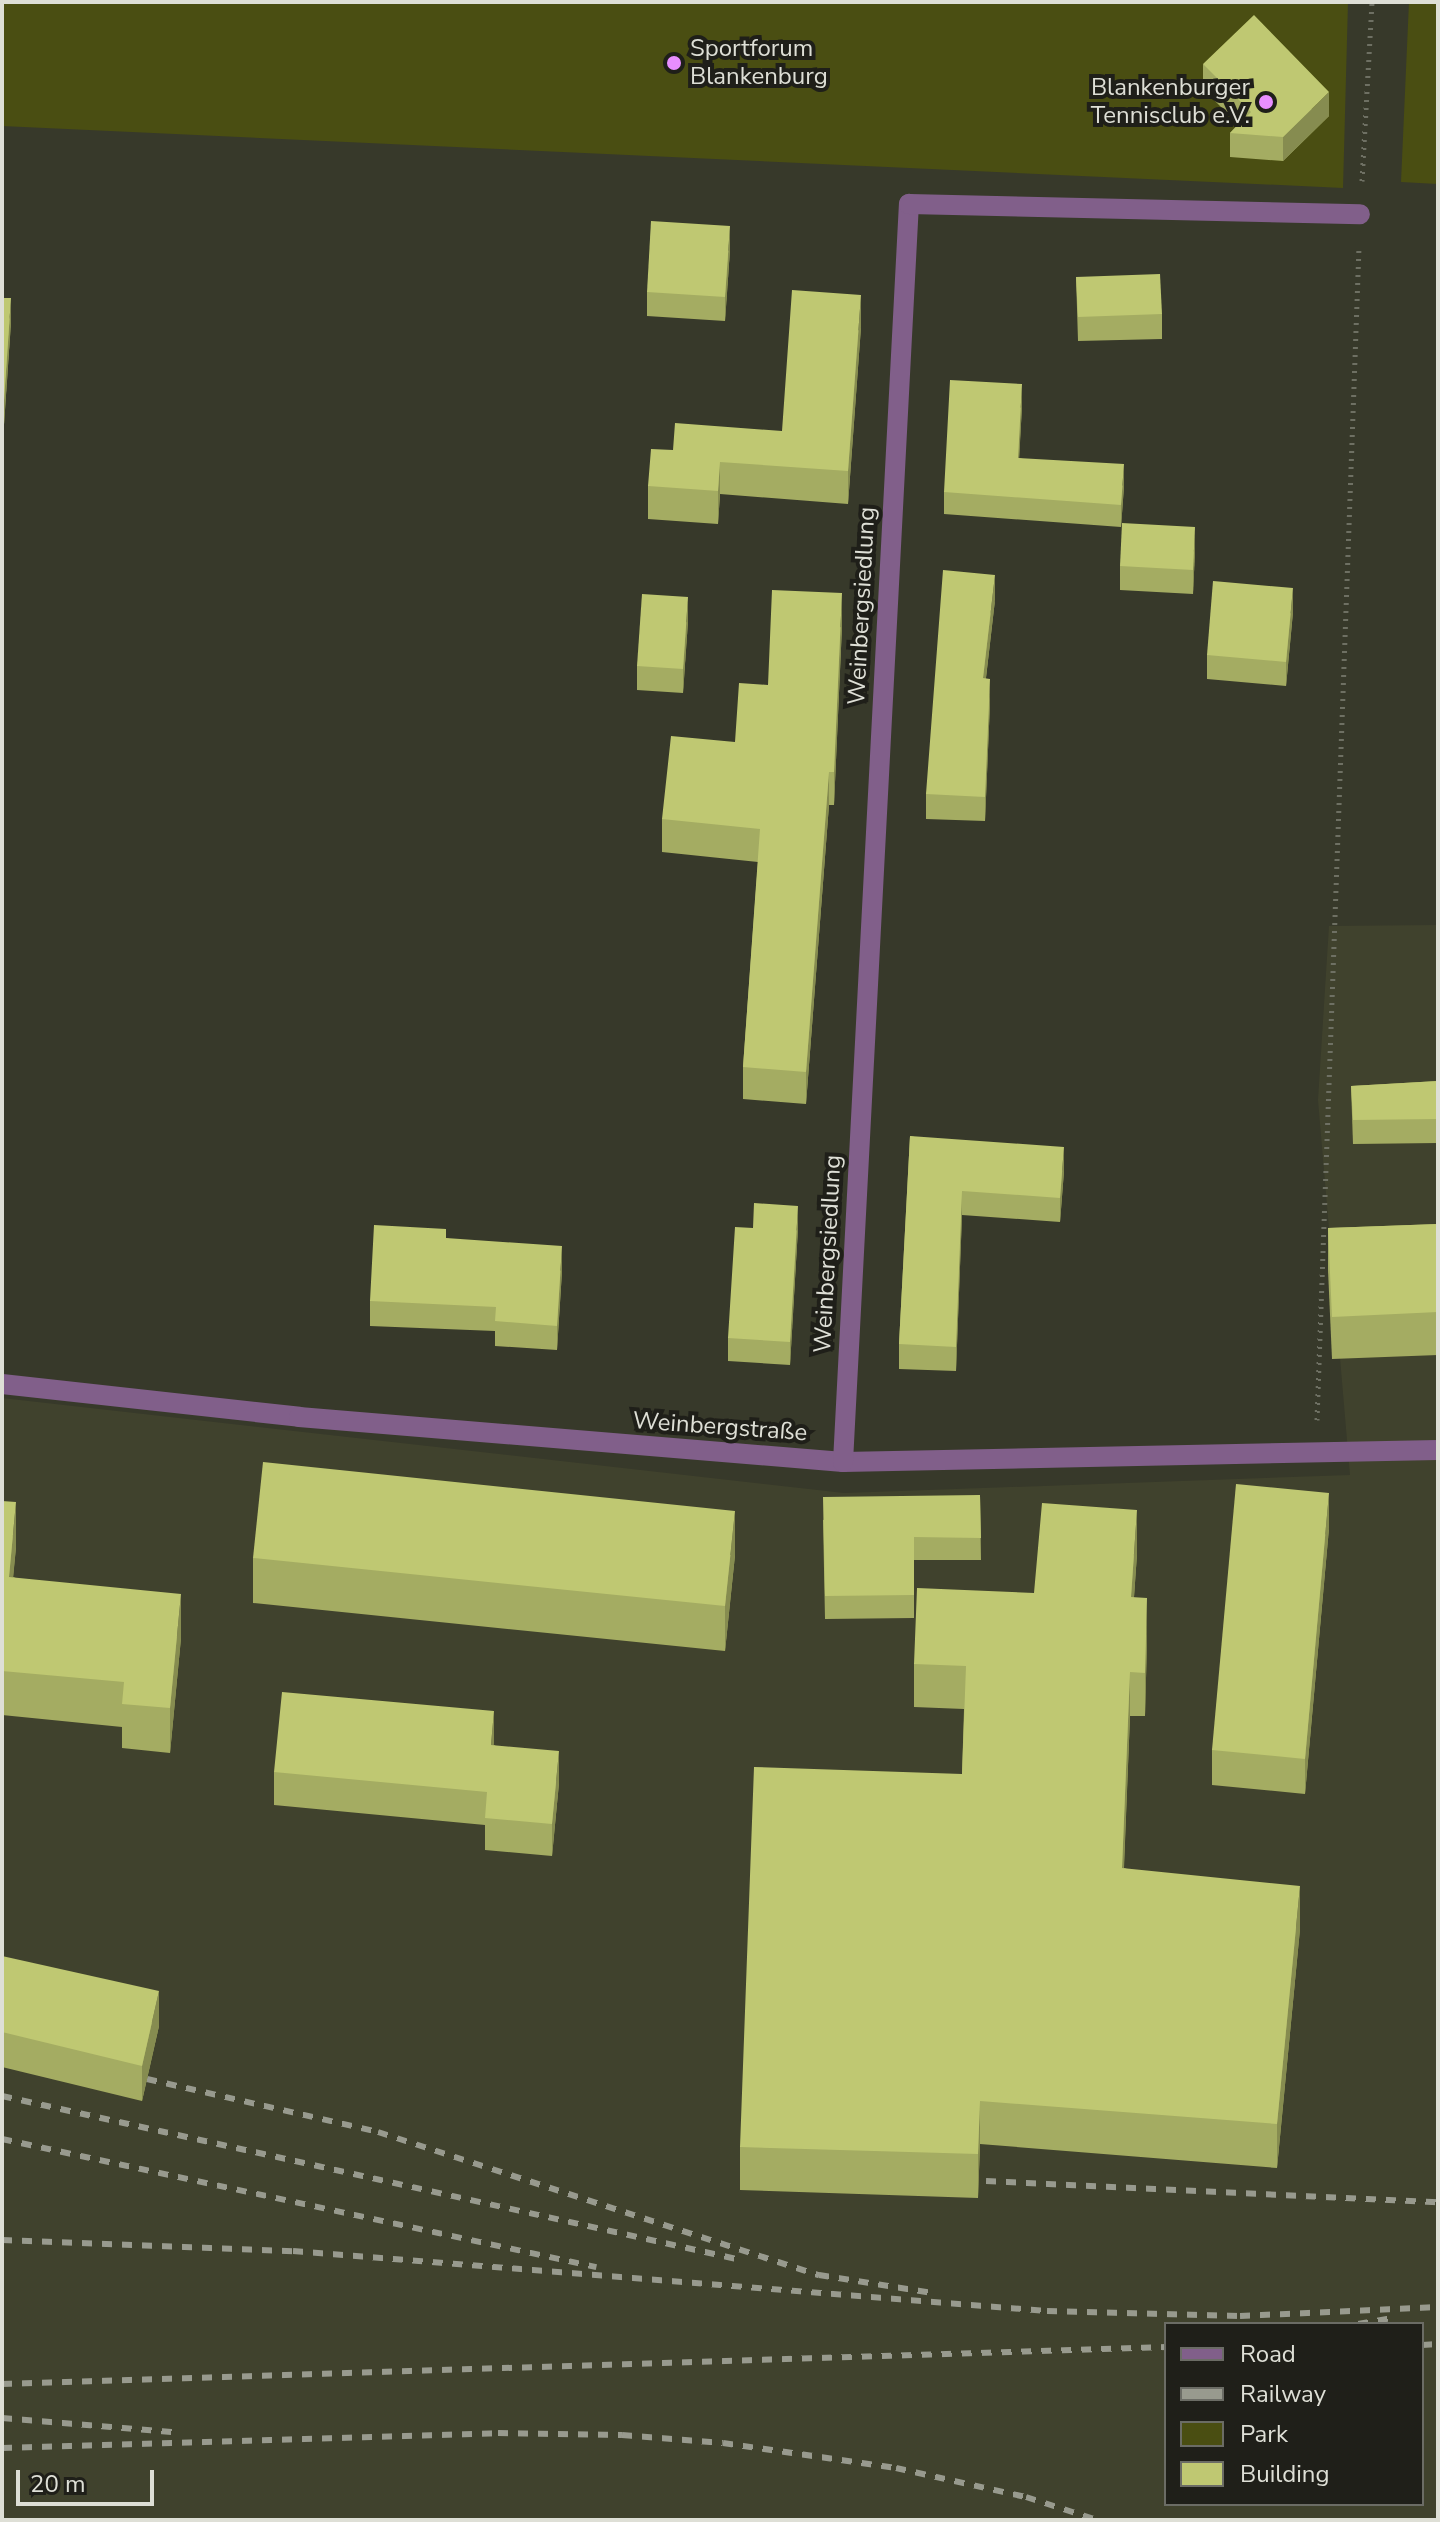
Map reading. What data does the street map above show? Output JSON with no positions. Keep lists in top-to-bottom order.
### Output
{
  "streets": {
    "street": ["Weinbergsiedlung", "Weinbergstraße"]
  },
  "crossings": [
    ["Weinbergsiedlung", "Weinbergstraße"]
  ],
  "places": ["Sportforum Blankenburg", "Blankenburger Tennisclub e.V."],
  "legend": [
    "Road",
    "Railway",
    "Park",
    "Building"
  ],
  "scale_bar": "20 m"
}
